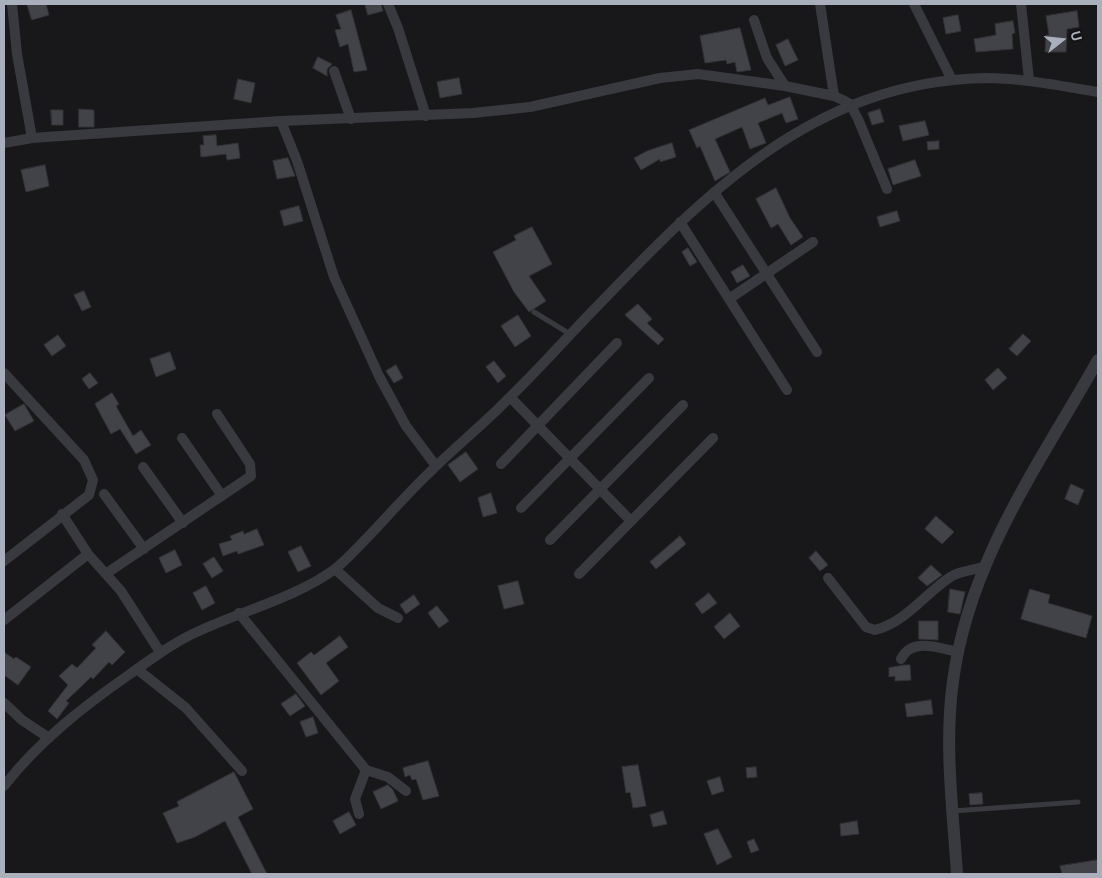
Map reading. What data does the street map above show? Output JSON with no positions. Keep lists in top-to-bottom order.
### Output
{
  "north": "right"
}
